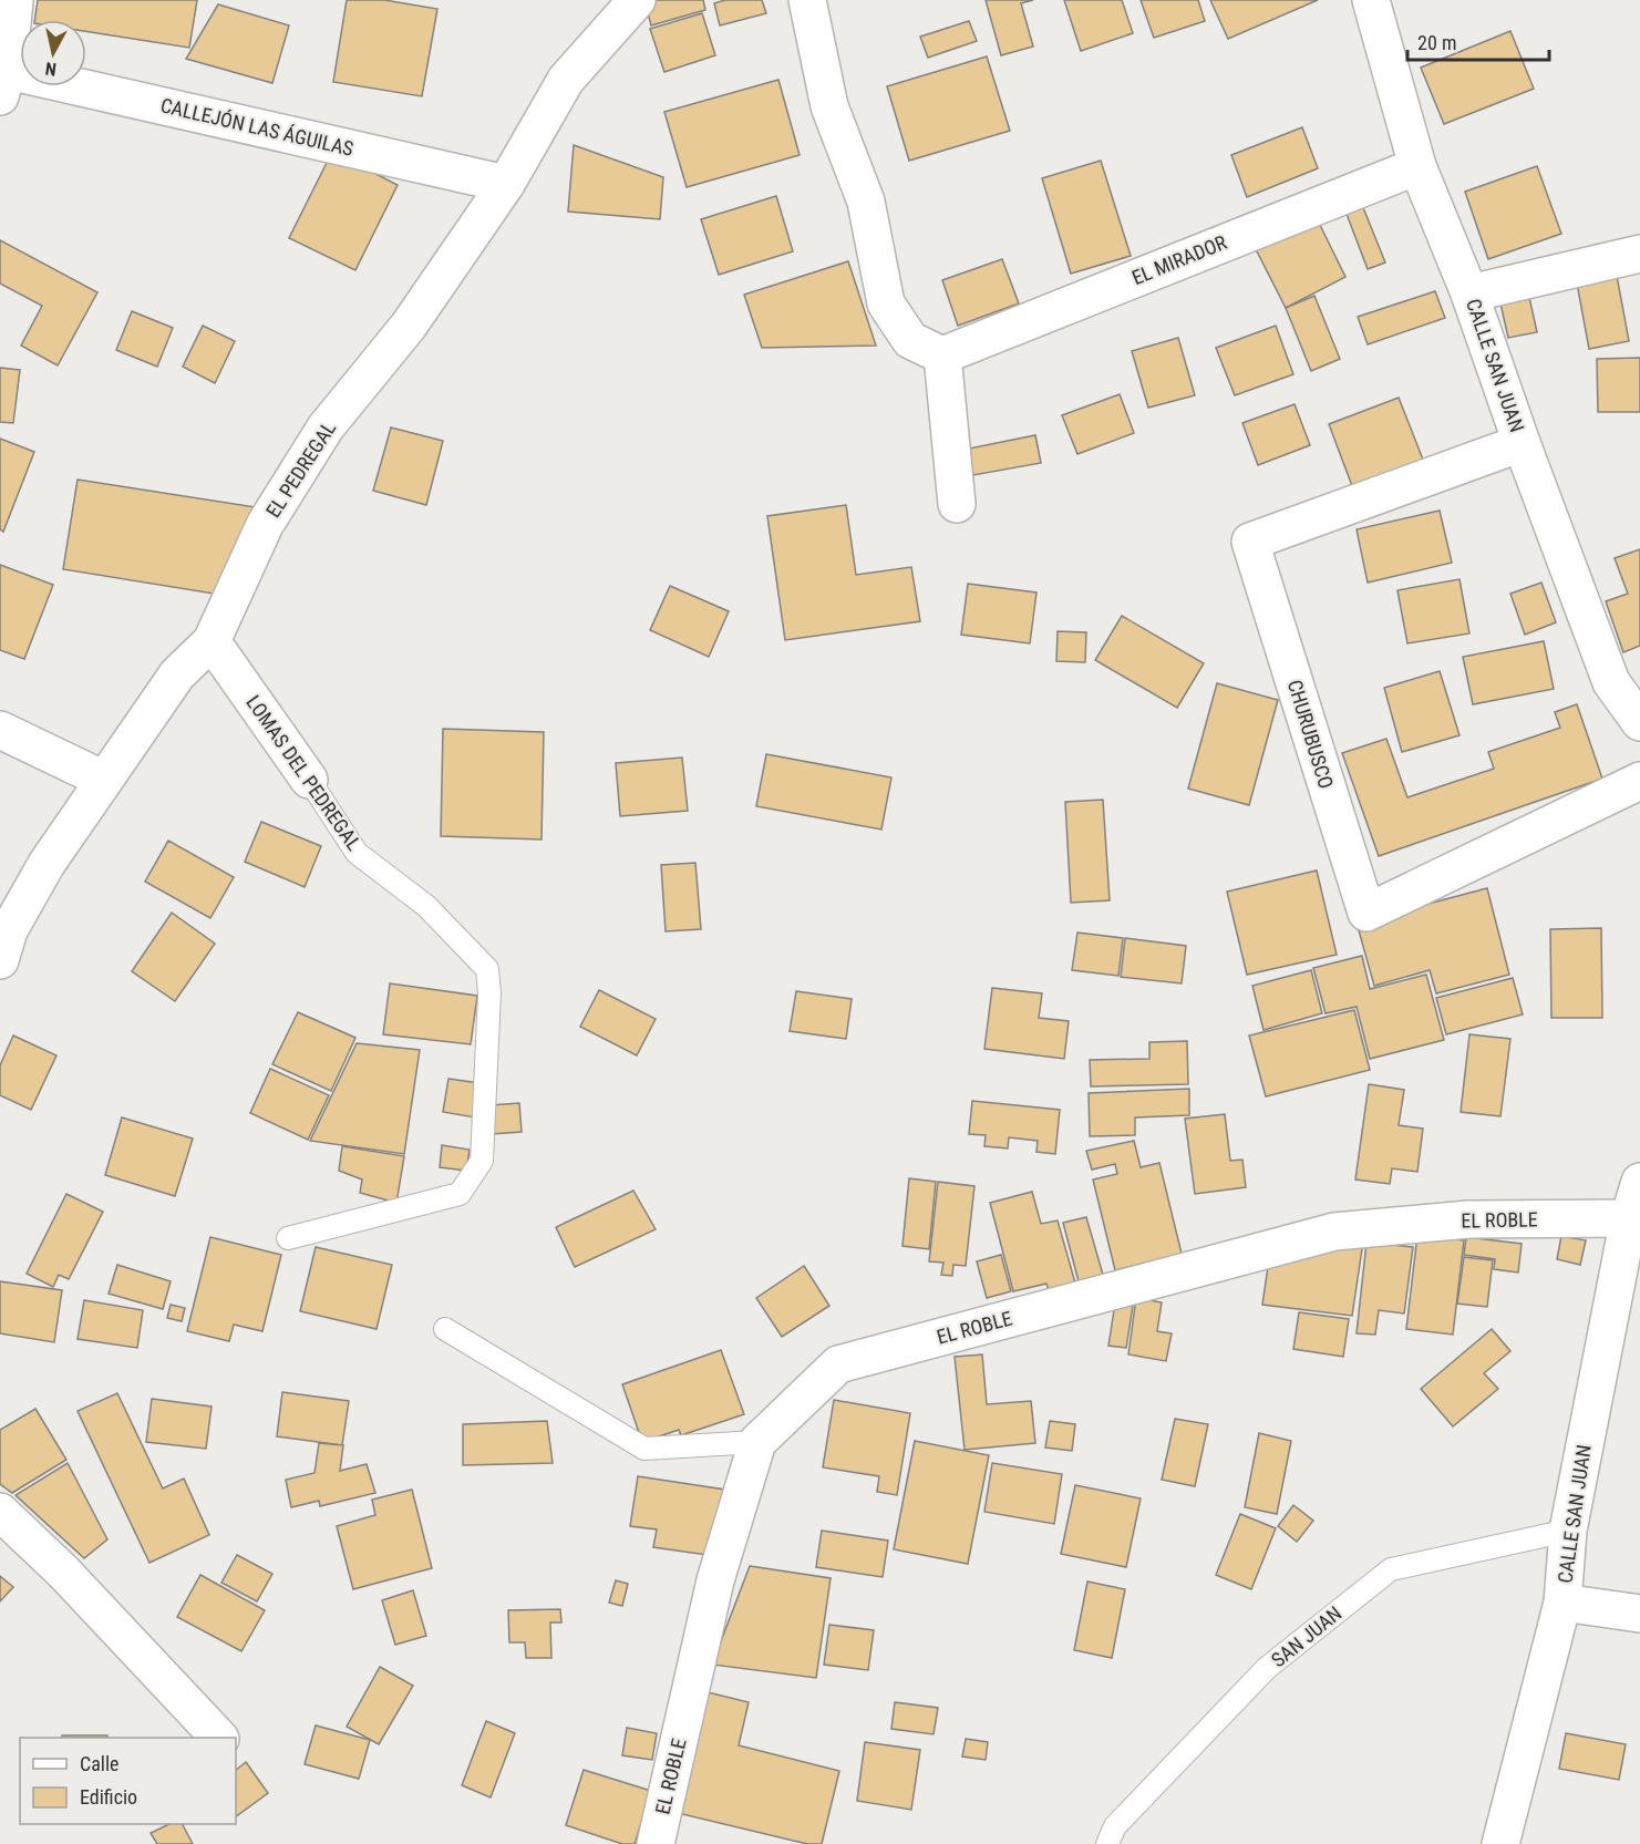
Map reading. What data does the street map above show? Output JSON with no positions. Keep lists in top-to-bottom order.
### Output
{
  "streets": {
    "street": [
      "CALLEJÓN LAS ÁGUILAS",
      "EL MIRADOR",
      "CALLE SAN JUAN",
      "EL PEDREGAL",
      "CHURUBUSCO",
      "LOMAS DEL PEDREGAL",
      "EL ROBLE"
    ],
    "lane": ["SAN JUAN"]
  },
  "crossings": [
    ["CALLEJÓN LAS ÁGUILAS", "EL PEDREGAL"],
    ["EL MIRADOR", "CALLE SAN JUAN"],
    ["CALLE SAN JUAN", "CHURUBUSCO"],
    ["CALLE SAN JUAN", "EL ROBLE"],
    ["CALLE SAN JUAN", "SAN JUAN"],
    ["EL PEDREGAL", "LOMAS DEL PEDREGAL"]
  ],
  "legend": ["Calle", "Edificio"],
  "scale_bar": "20 m",
  "north": "bottom"
}
